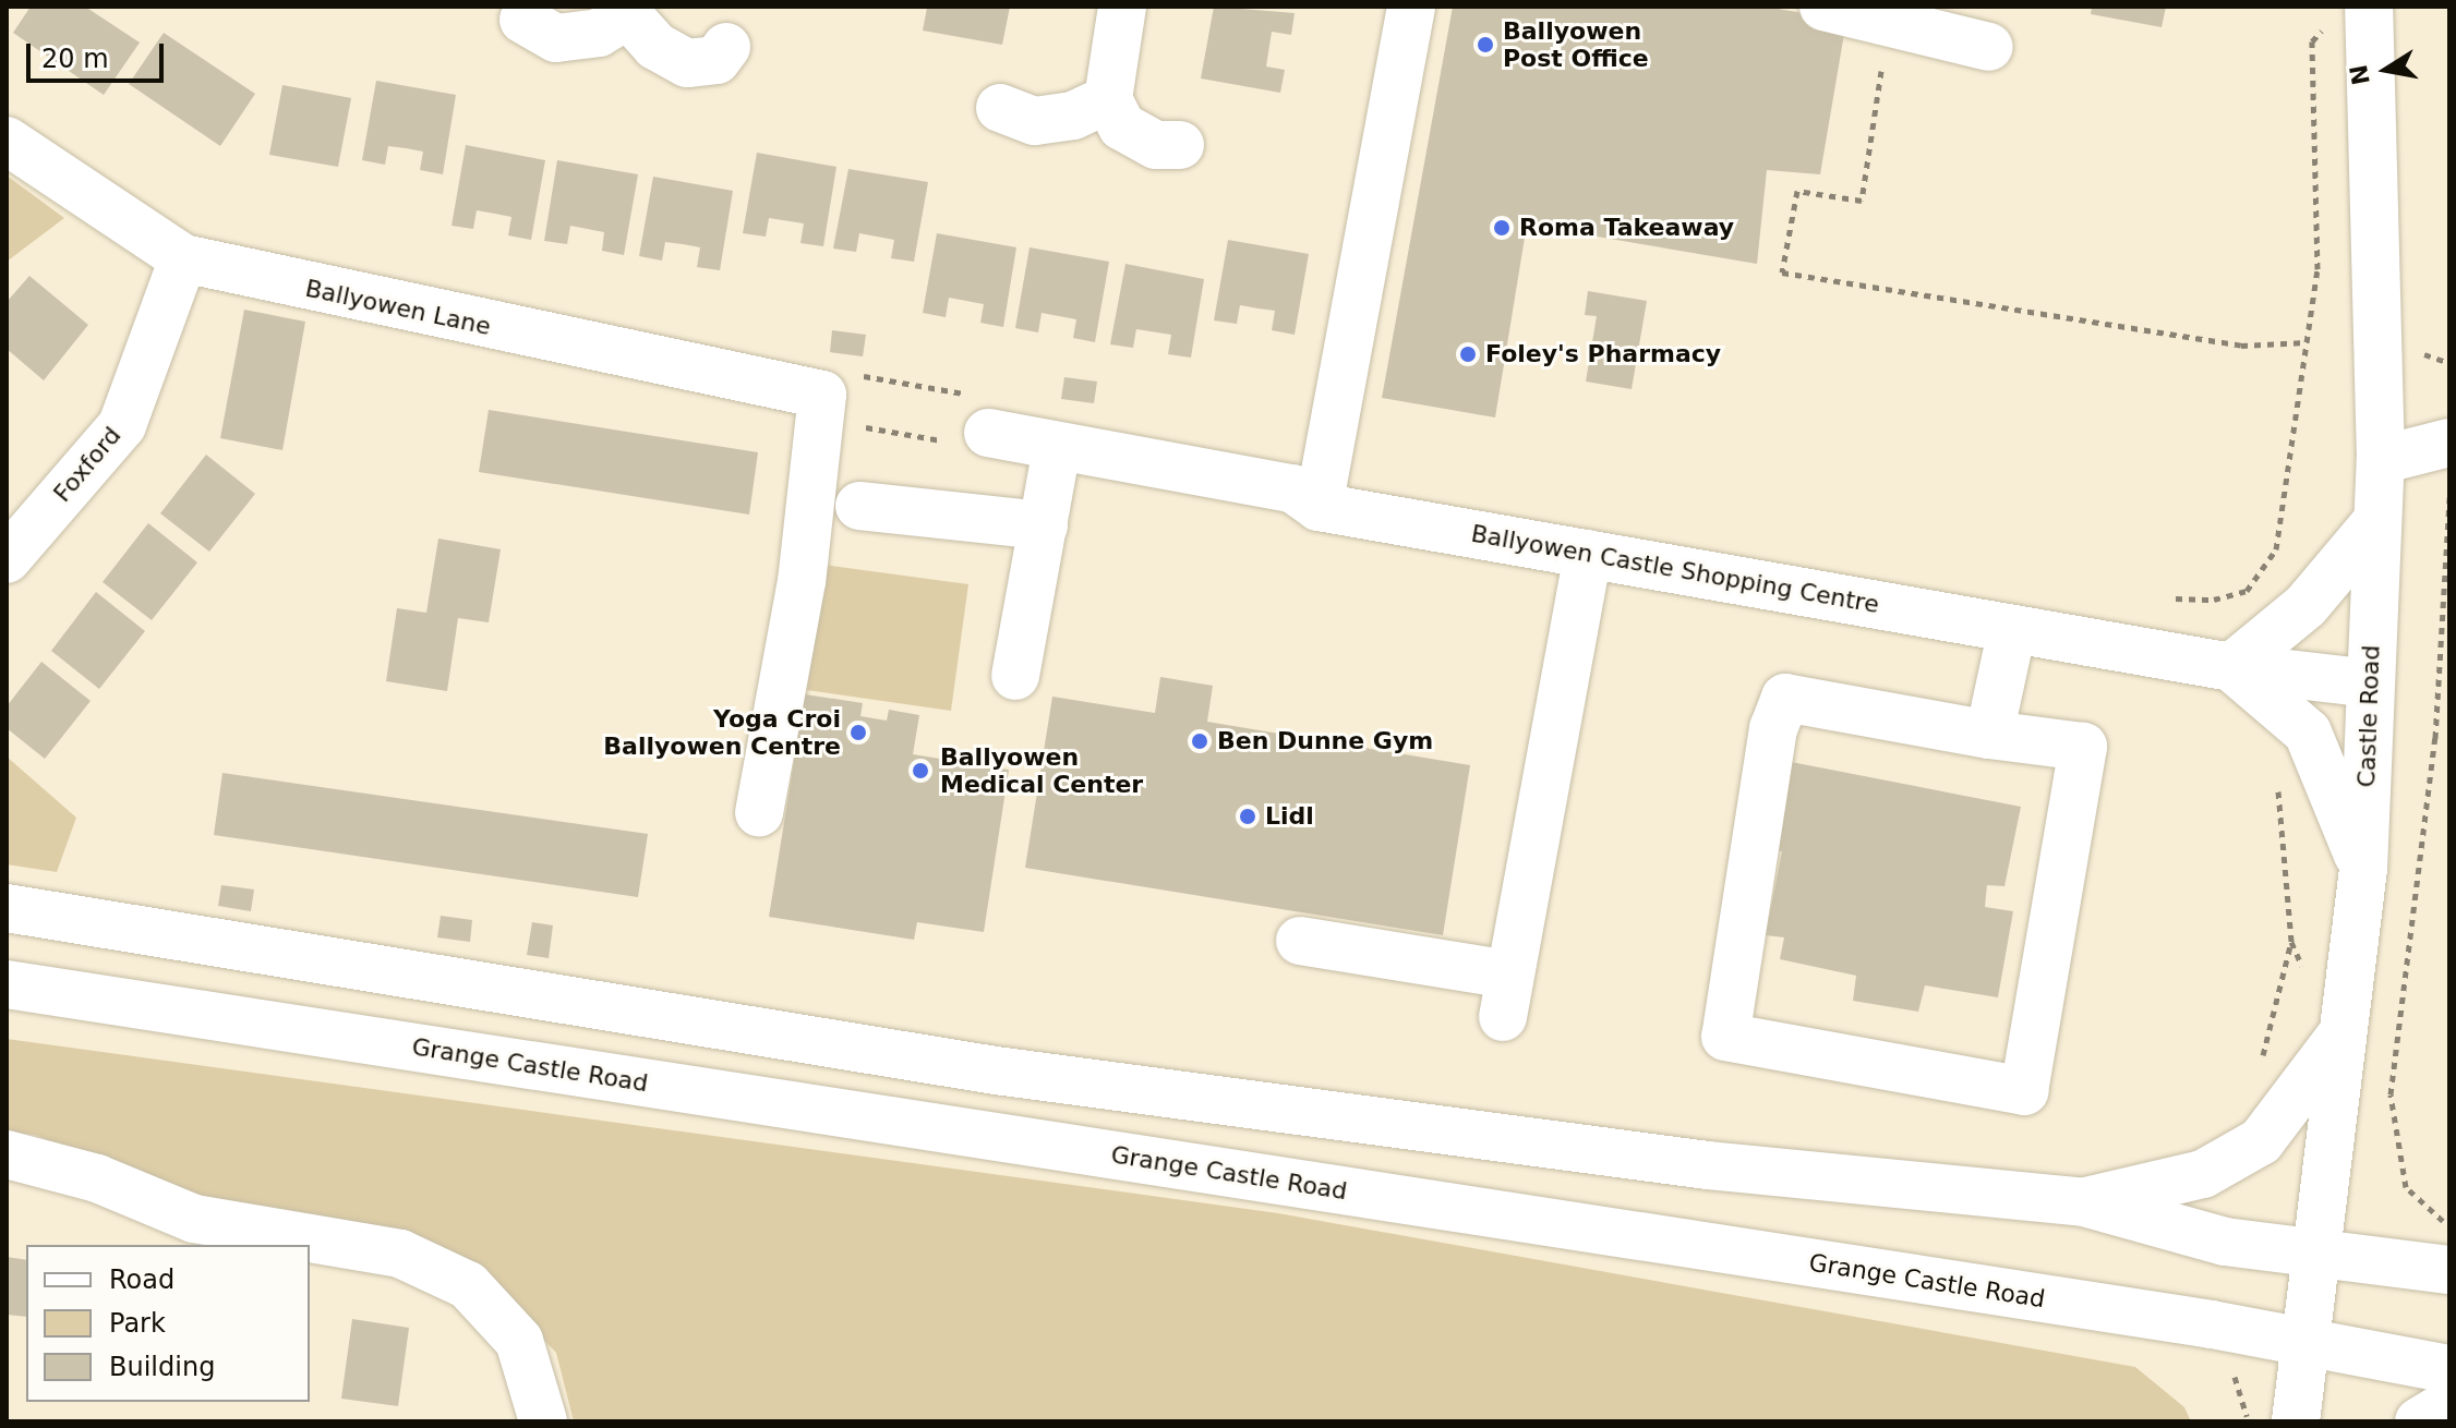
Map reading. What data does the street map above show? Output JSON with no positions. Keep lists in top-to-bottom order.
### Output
{
  "streets": {
    "street": [
      "Ballyowen Lane",
      "Foxford",
      "Ballyowen Castle Shopping Centre",
      "Castle Road",
      "Grange Castle Road"
    ]
  },
  "crossings": [
    ["Ballyowen Lane", "Foxford"],
    ["Ballyowen Castle Shopping Centre", "Castle Road"],
    ["Castle Road", "Grange Castle Road"]
  ],
  "places": [
    "Ballyowen Post Office",
    "Roma Takeaway",
    "Foley's Pharmacy",
    "Yoga Croi Ballyowen Centre",
    "Ben Dunne Gym",
    "Ballyowen Medical Center",
    "Lidl"
  ],
  "legend": ["Road", "Park", "Building"],
  "scale_bar": "20 m",
  "north": "left"
}
